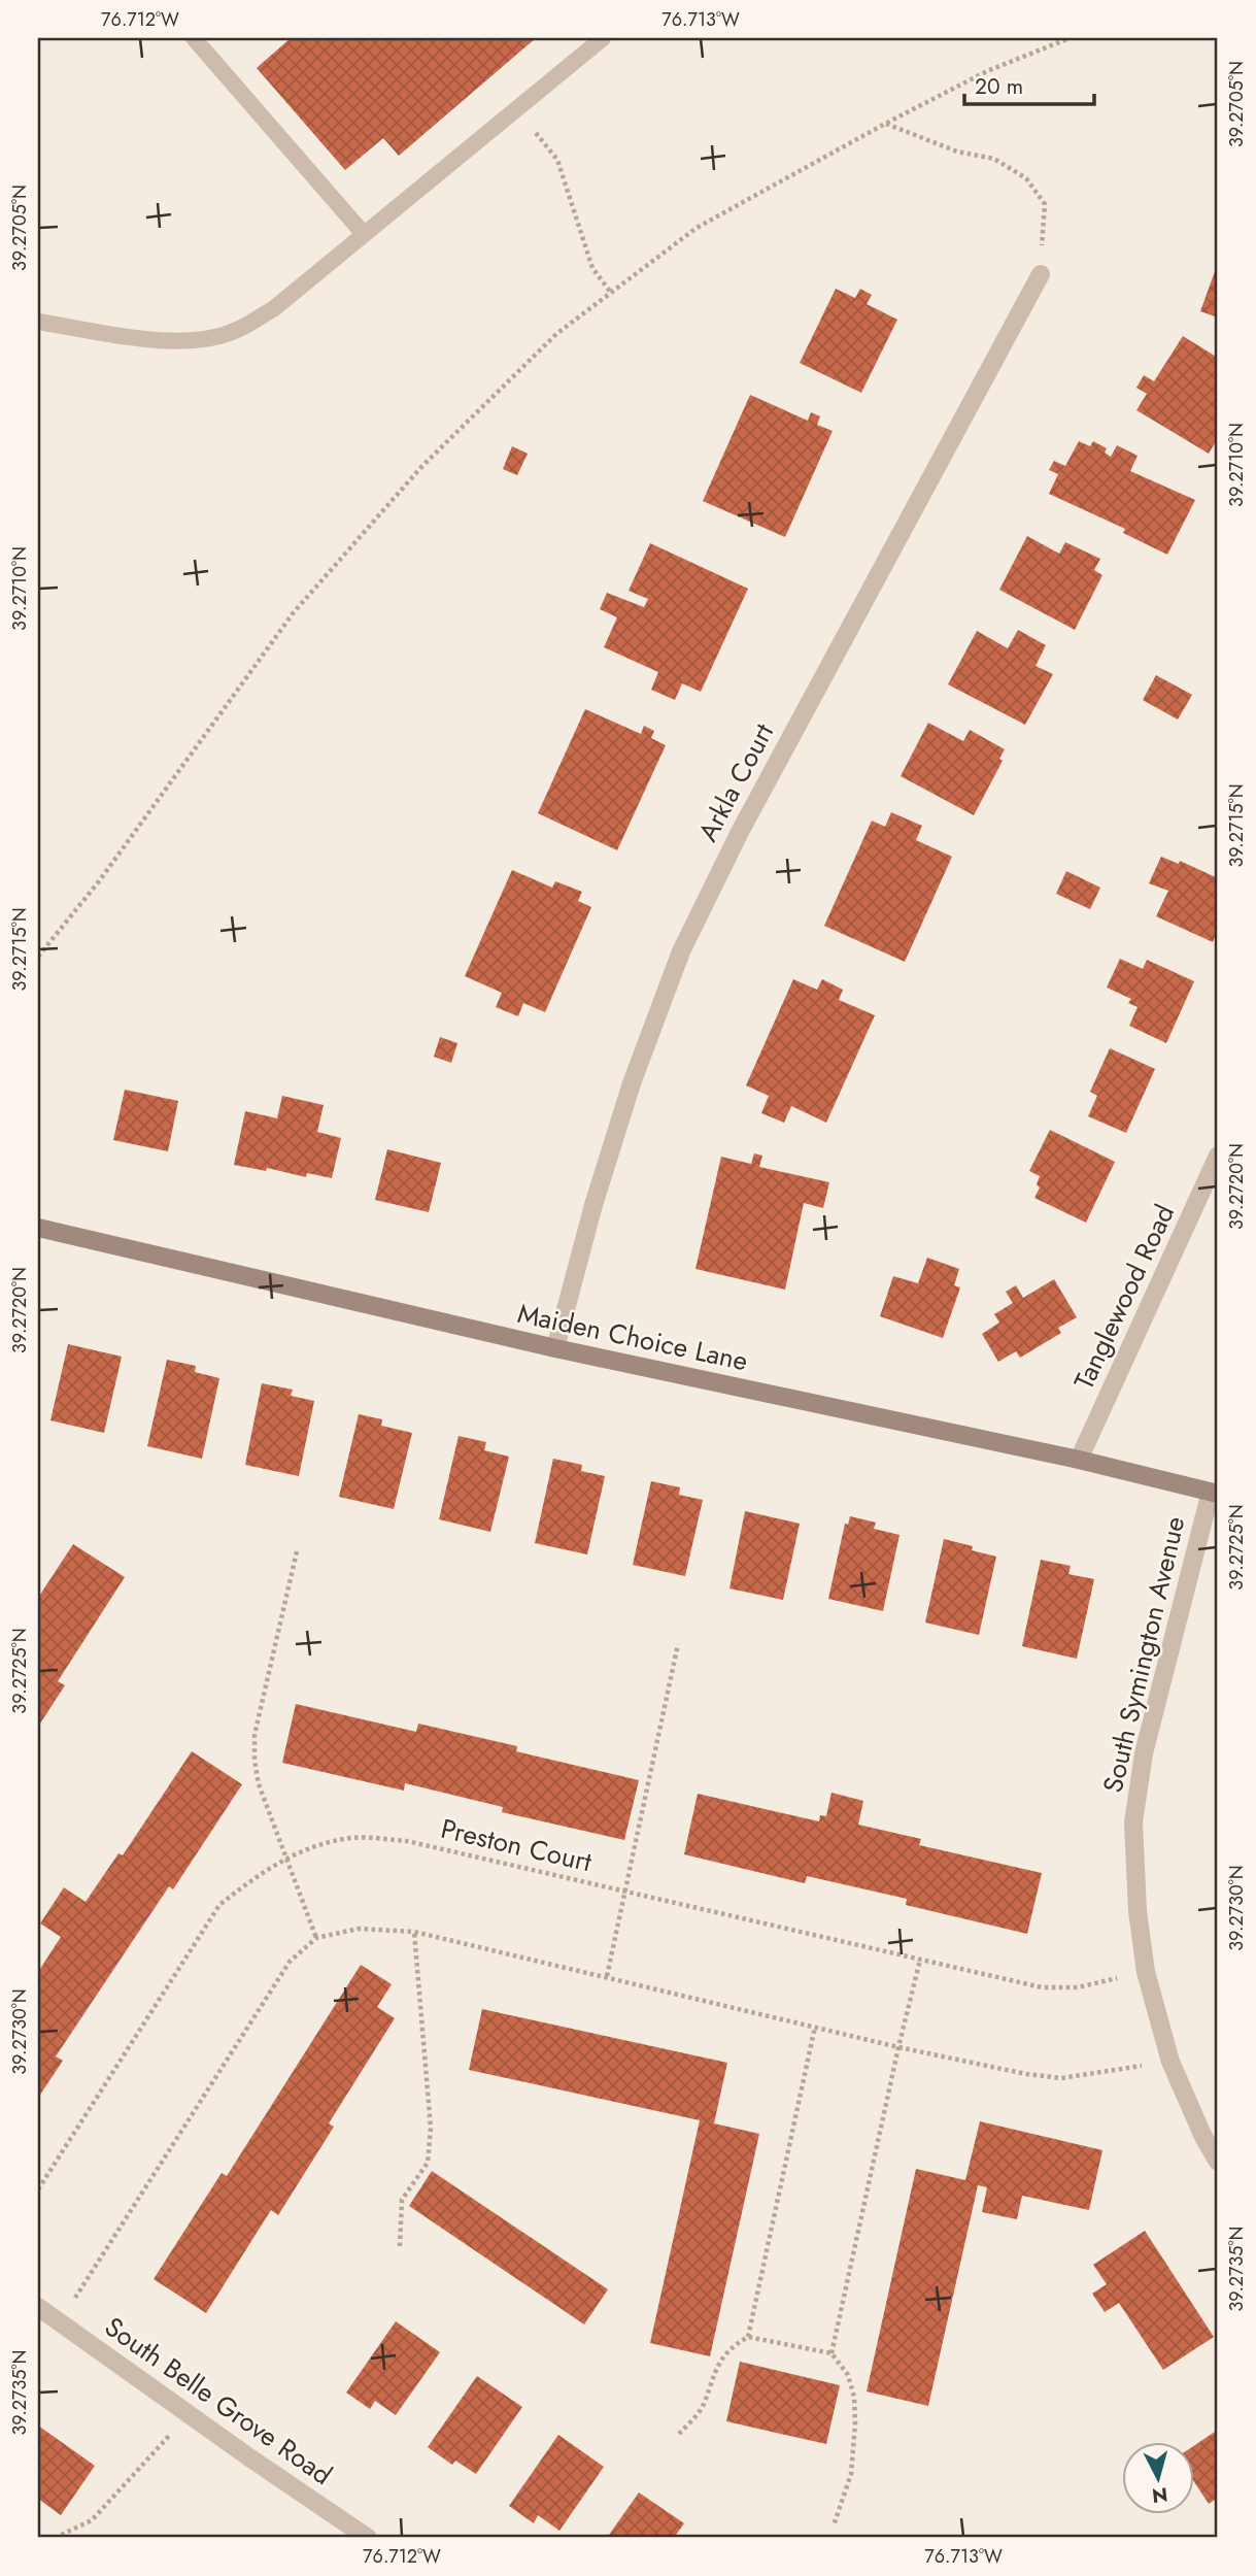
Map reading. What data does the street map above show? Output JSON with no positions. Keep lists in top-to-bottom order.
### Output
{
  "streets": {
    "main road": ["Maiden Choice Lane"],
    "street": [
      "Arkla Court",
      "Tanglewood Road",
      "South Symington Avenue",
      "South Belle Grove Road"
    ],
    "path": ["Preston Court"]
  },
  "crossings": [
    ["Arkla Court", "Maiden Choice Lane"],
    ["Tanglewood Road", "Maiden Choice Lane"],
    ["Maiden Choice Lane", "South Symington Avenue"],
    ["South Symington Avenue", "Preston Court"]
  ],
  "scale_bar": "20 m",
  "north": "bottom",
  "coordinates": [
    "76.712°W",
    "76.713°W",
    "39.2705°N",
    "39.2710°N",
    "39.2715°N",
    "39.2720°N",
    "39.2725°N",
    "39.2730°N",
    "39.2735°N"
  ]
}
